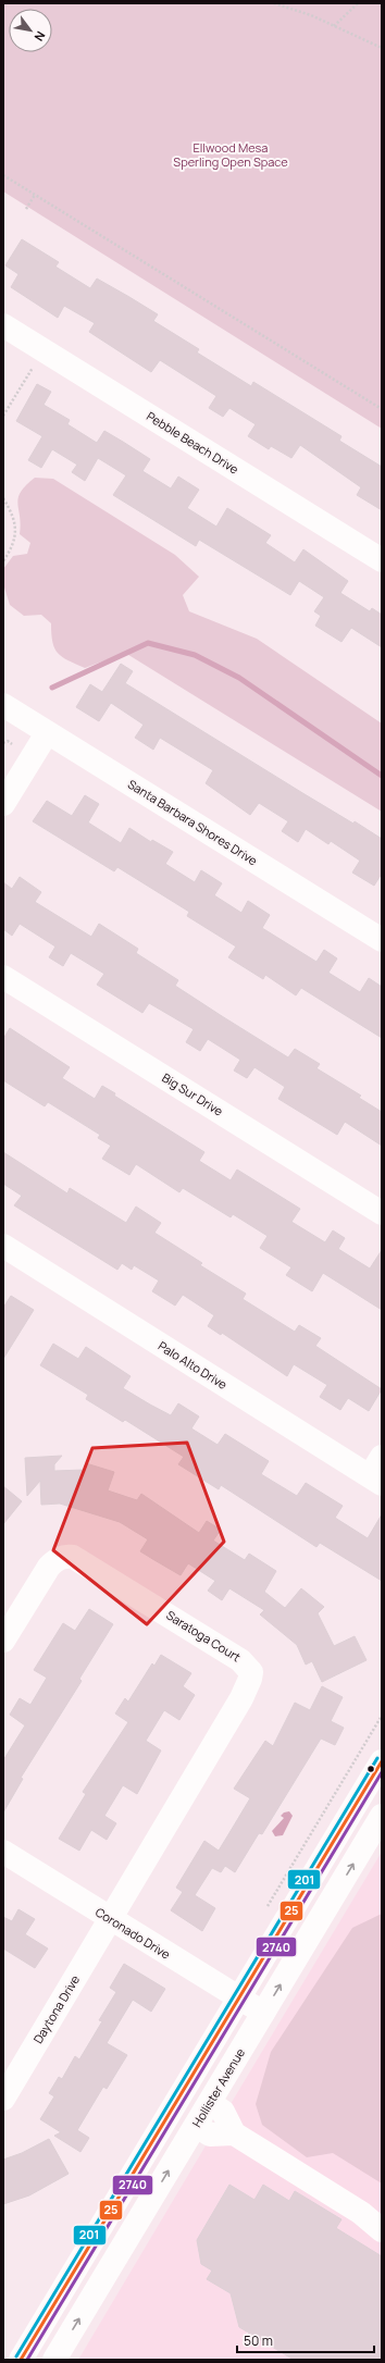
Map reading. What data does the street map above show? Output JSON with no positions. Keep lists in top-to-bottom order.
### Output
{
  "streets": {
    "street": [
      "Pebble Beach Drive",
      "Santa Barbara Shores Drive",
      "Big Sur Drive",
      "Palo Alto Drive",
      "Saratoga Court",
      "Coronado Drive",
      "Daytona Drive",
      "Hollister Avenue"
    ]
  },
  "crossings": [
    ["Saratoga Court", "Coronado Drive"],
    ["Saratoga Court", "Daytona Drive"],
    ["Coronado Drive", "Daytona Drive"],
    ["Coronado Drive", "Hollister Avenue"]
  ],
  "parks": ["Ellwood Mesa Sperling Open Space"],
  "lines": ["transit line 201", "transit line 25", "transit line 2740"],
  "scale_bar": "50 m",
  "north": "bottom right"
}
